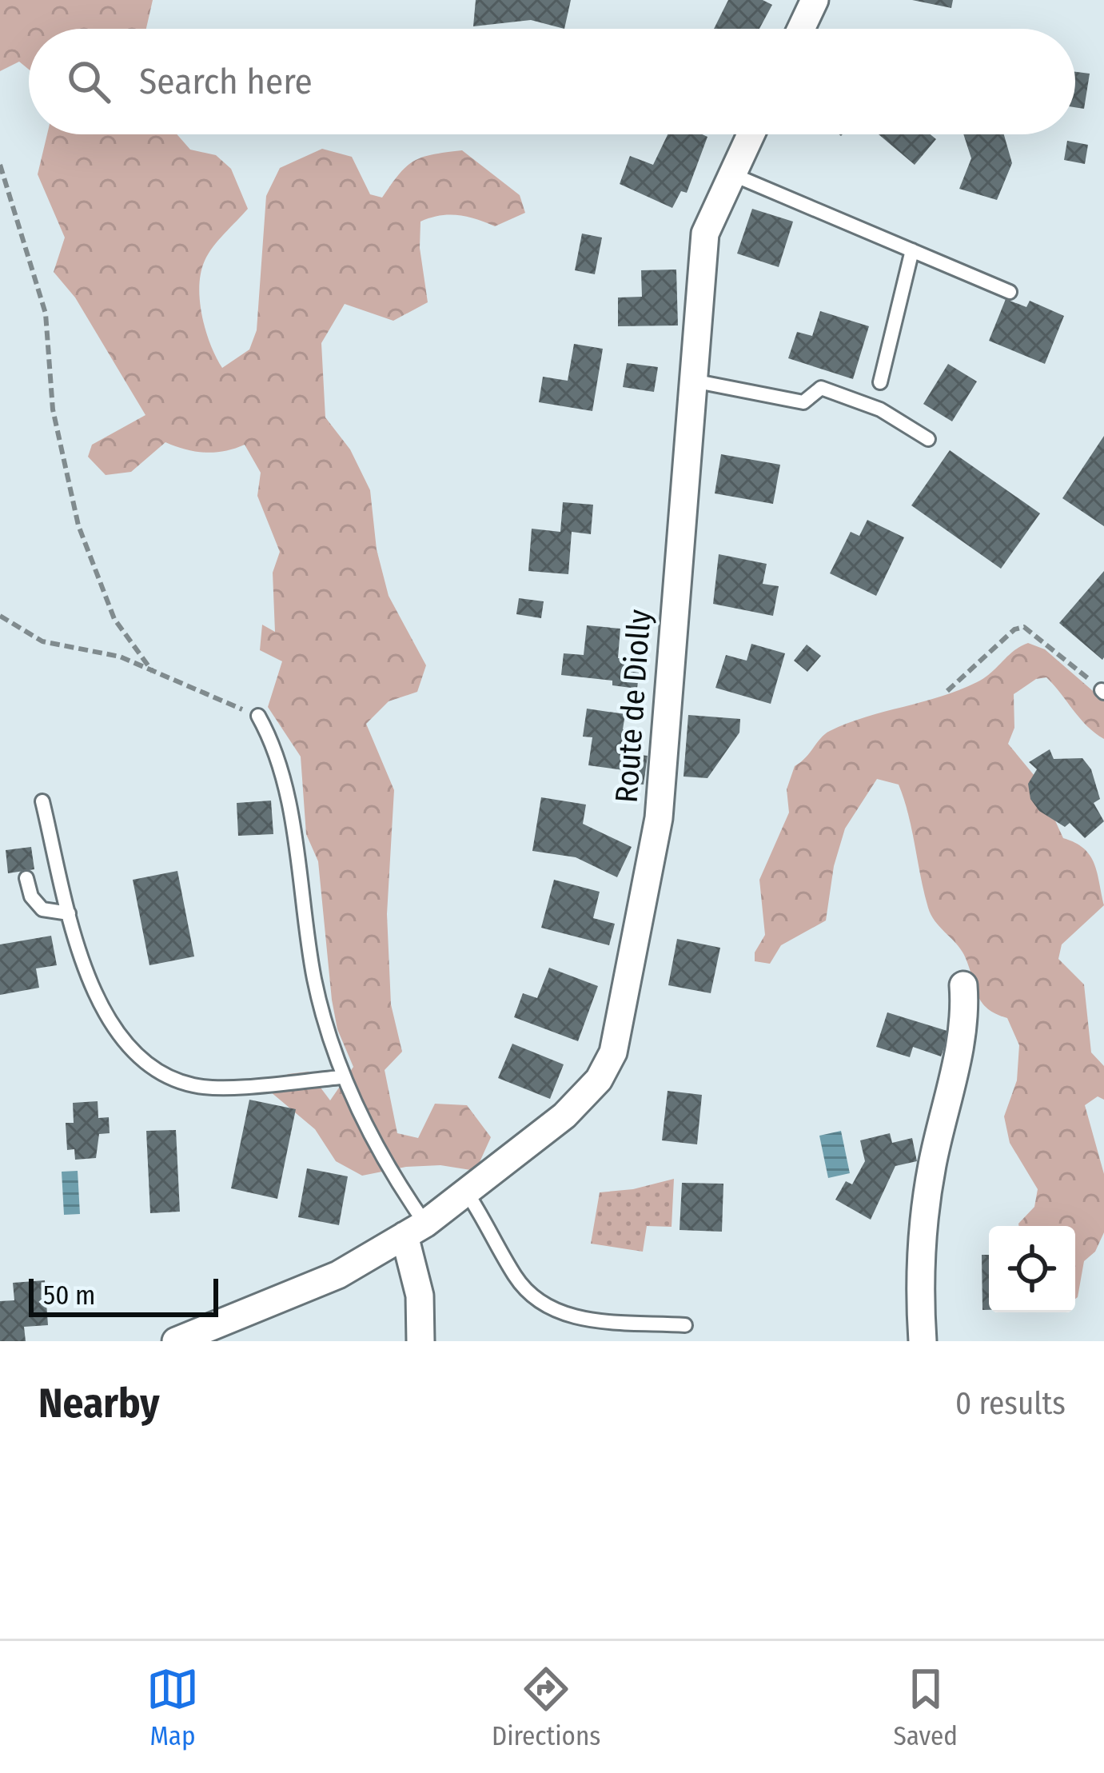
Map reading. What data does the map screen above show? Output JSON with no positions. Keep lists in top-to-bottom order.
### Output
{
  "streets": {
    "street": ["Route de Diolly"]
  },
  "scale_bar": "50 m",
  "page": {
    "search": "Search here",
    "scale": "50 m",
    "heading": ["Nearby", "0 results"],
    "nav": ["Map", "Directions", "Saved"]
  }
}
